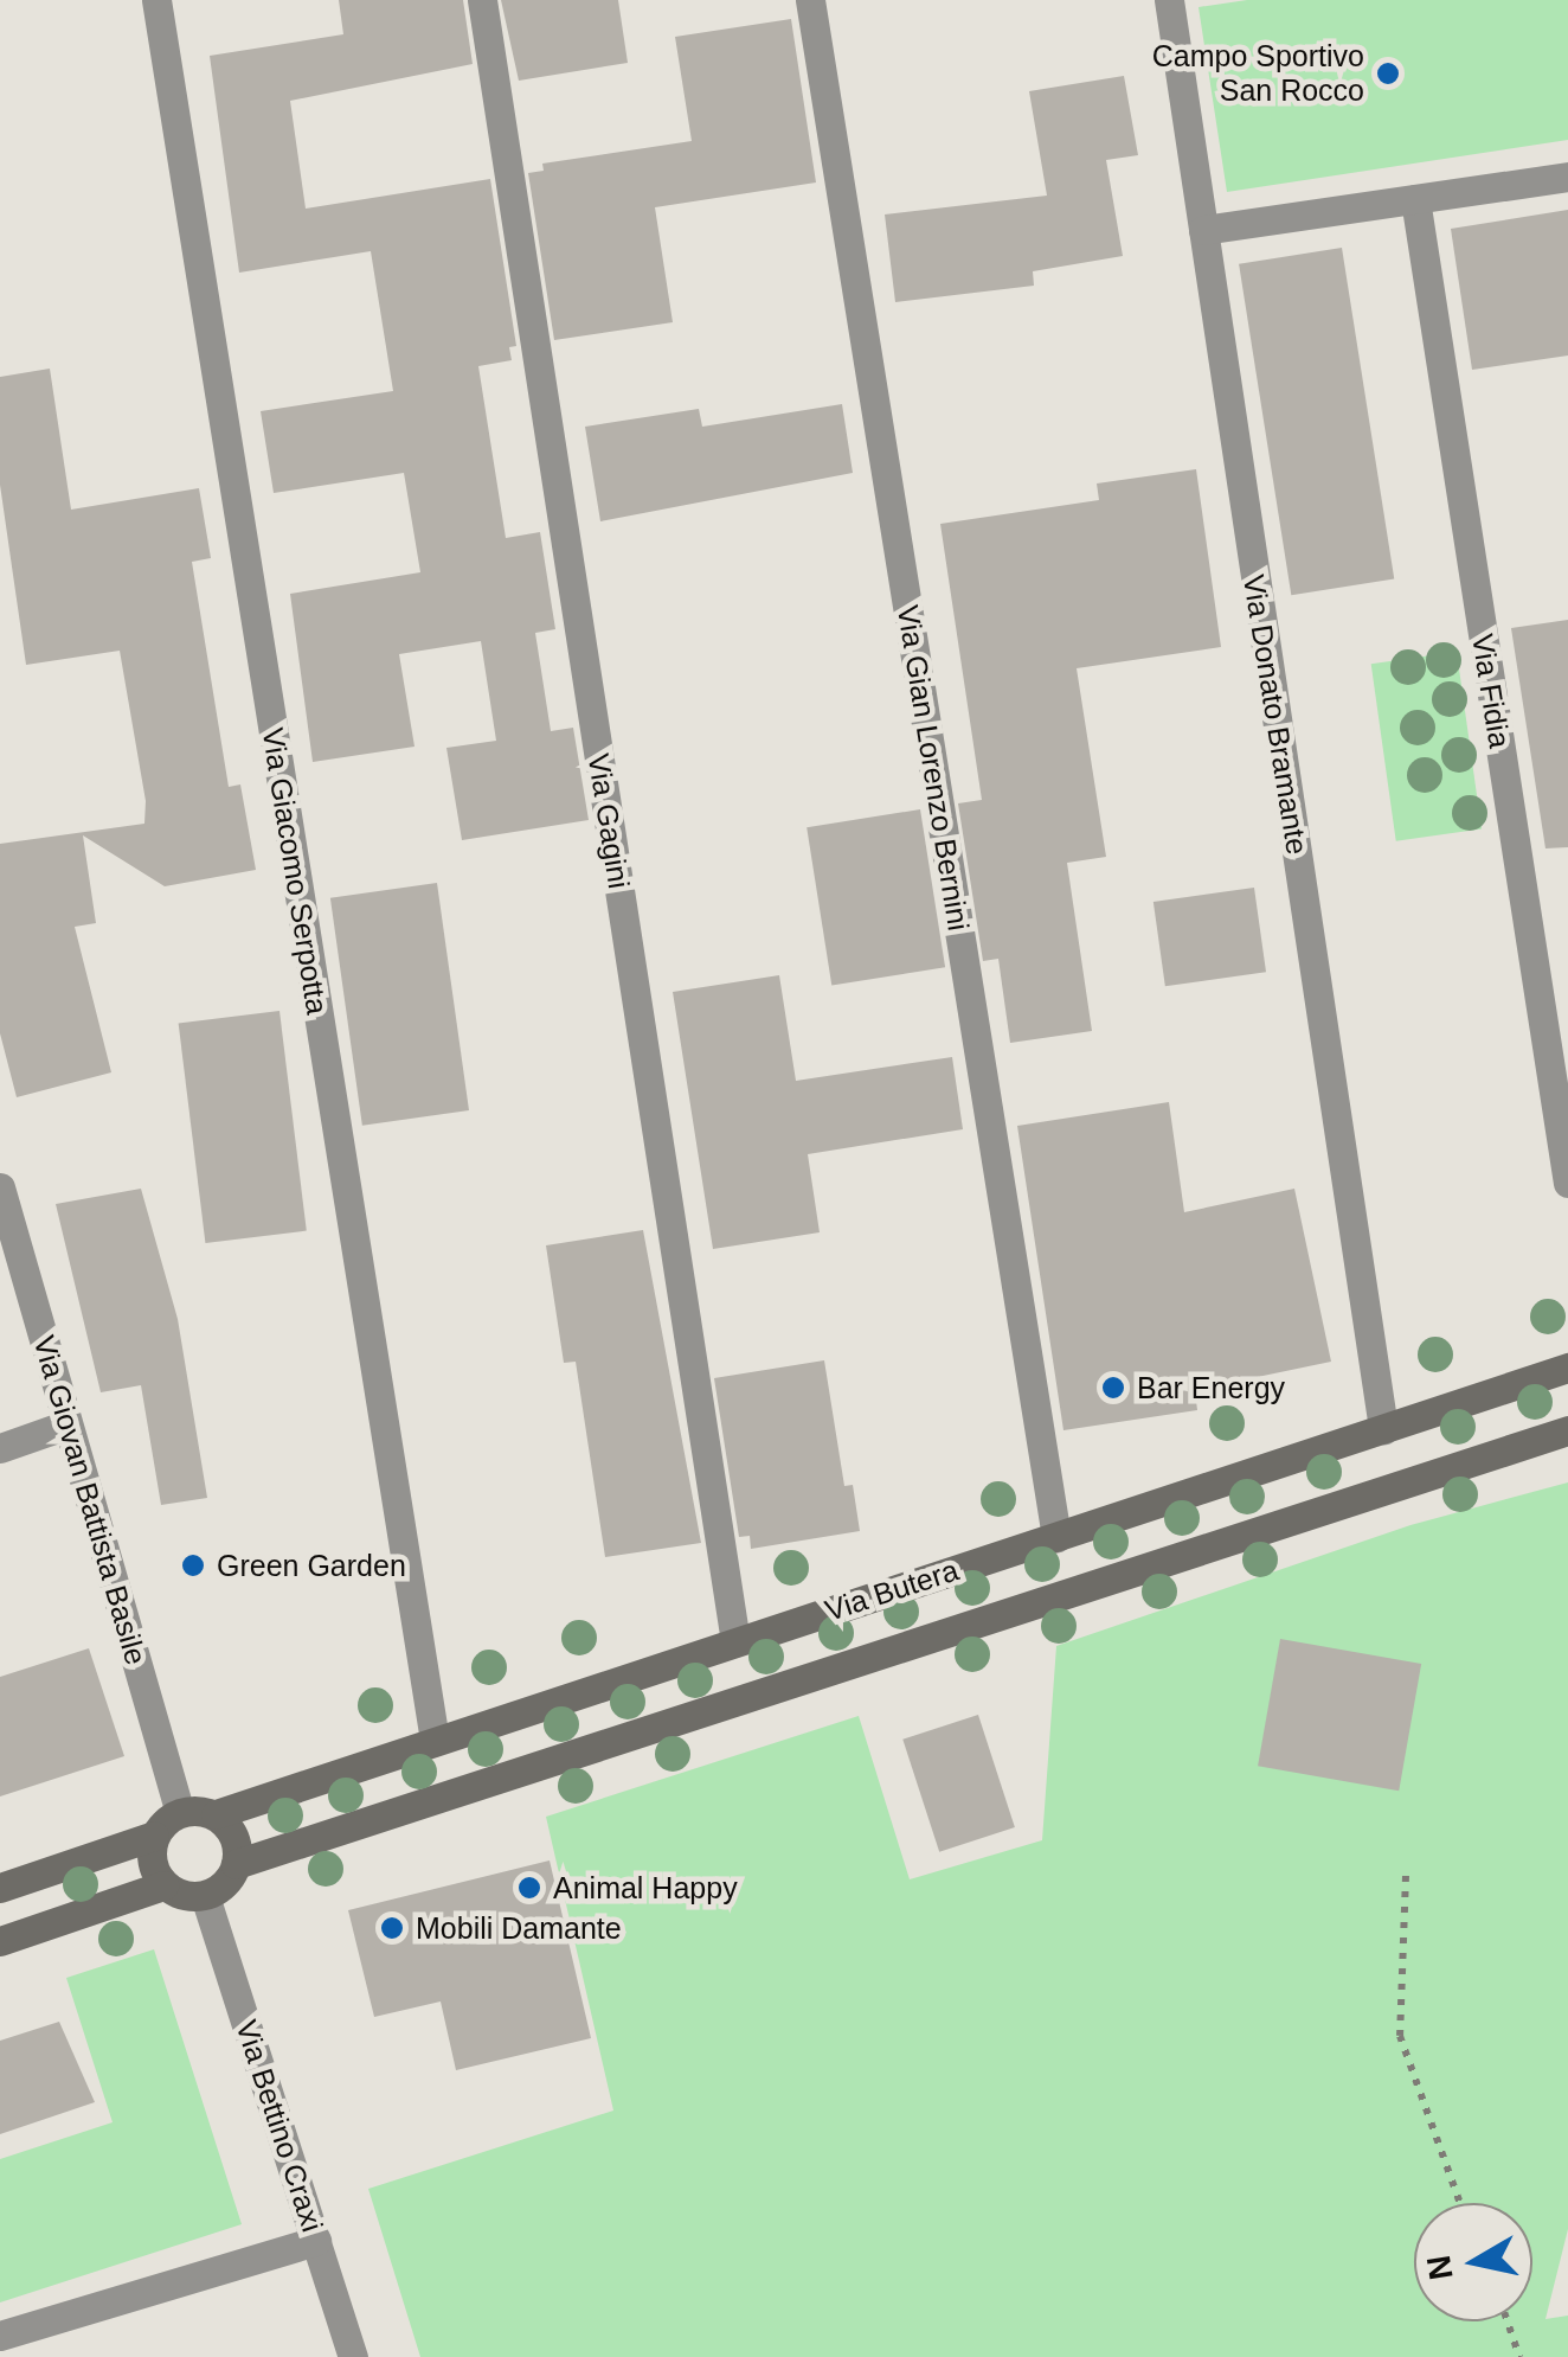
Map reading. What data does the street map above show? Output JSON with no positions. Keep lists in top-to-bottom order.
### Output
{
  "streets": {
    "main road": ["Via Butera"],
    "street": [
      "Via Fidia",
      "Via Donato Bramante",
      "Via Gian Lorenzo Bernini",
      "Via Gagini",
      "Via Giacomo Serpotta",
      "Via Giovan Battista Basile",
      "Via Bettino Craxi"
    ]
  },
  "crossings": [
    ["Via Donato Bramante", "Via Butera"],
    ["Via Gian Lorenzo Bernini", "Via Butera"],
    ["Via Gagini", "Via Butera"],
    ["Via Giacomo Serpotta", "Via Butera"],
    ["Via Giovan Battista Basile", "Via Butera"],
    ["Via Giovan Battista Basile", "Via Bettino Craxi"],
    ["Via Butera", "Via Bettino Craxi"]
  ],
  "places": [
    "Campo Sportivo San Rocco",
    "Bar Energy",
    "Green Garden",
    "Animal Happy",
    "Mobili Damante"
  ],
  "north": "left"
}
